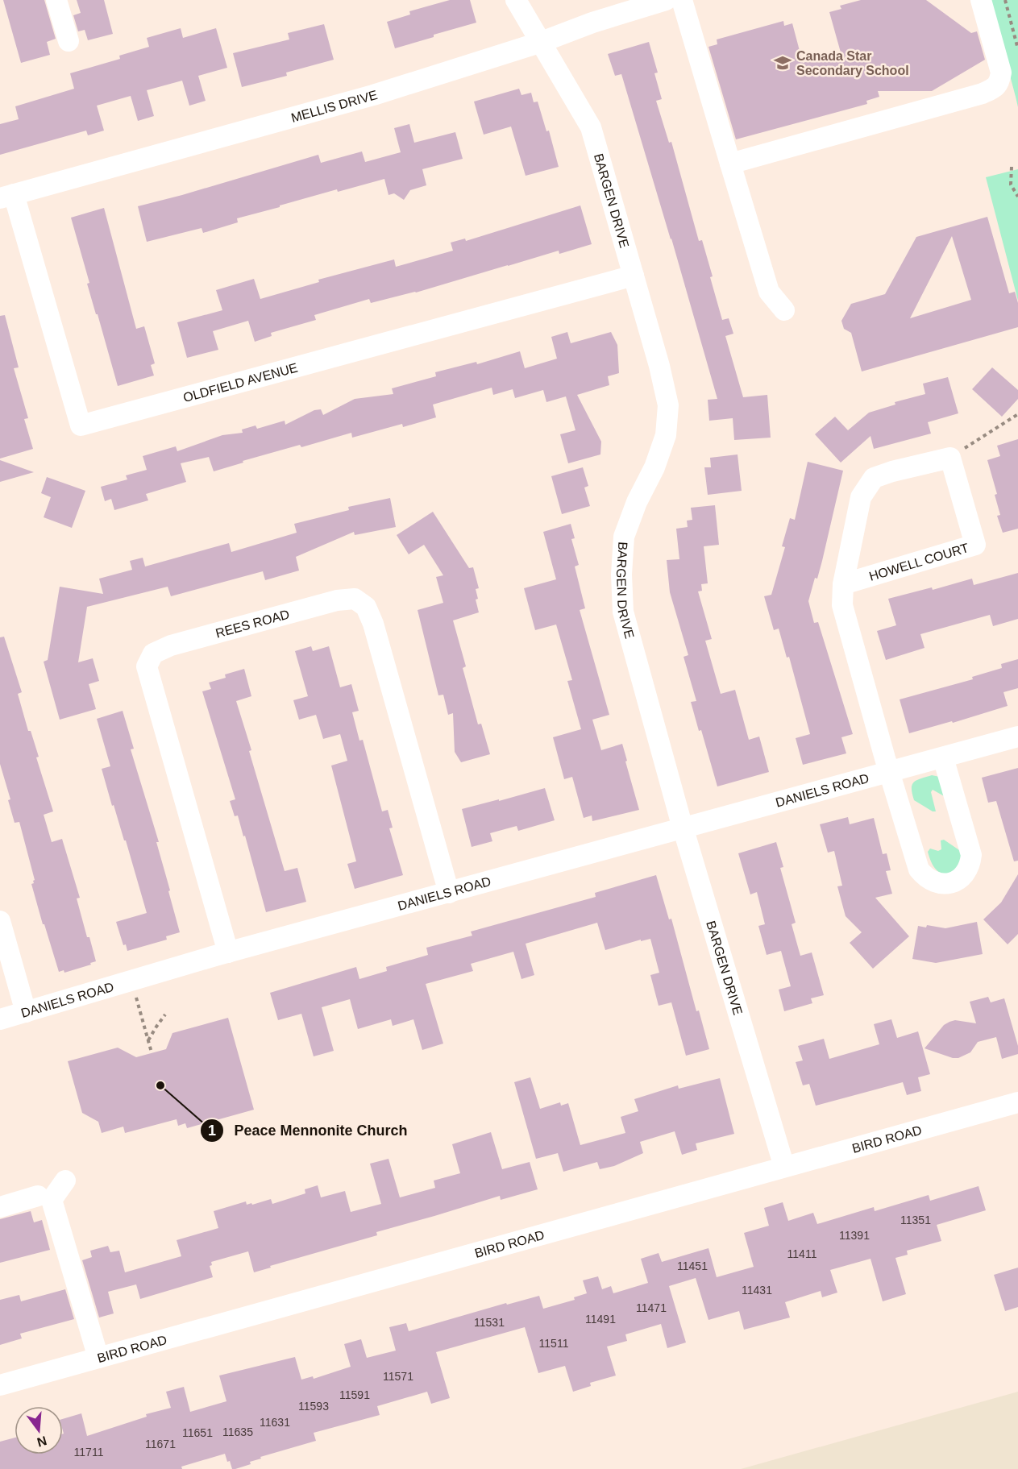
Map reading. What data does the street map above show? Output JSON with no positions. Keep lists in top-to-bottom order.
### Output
{
  "streets": {
    "street": [
      "MELLIS DRIVE",
      "BARGEN DRIVE",
      "OLDFIELD AVENUE",
      "HOWELL COURT",
      "REES ROAD",
      "DANIELS ROAD",
      "BIRD ROAD"
    ]
  },
  "crossings": [
    ["MELLIS DRIVE", "BARGEN DRIVE"],
    ["MELLIS DRIVE", "OLDFIELD AVENUE"],
    ["BARGEN DRIVE", "OLDFIELD AVENUE"],
    ["BARGEN DRIVE", "DANIELS ROAD"],
    ["BARGEN DRIVE", "BIRD ROAD"],
    ["REES ROAD", "DANIELS ROAD"]
  ],
  "places": {
    "school or university": ["Canada Star Secondary School"],
    "other": ["Peace Mennonite Church"]
  },
  "house_numbers": [
    "11351",
    "11391",
    "11411",
    "11451",
    "11431",
    "11471",
    "11491",
    "11531",
    "11511",
    "11571",
    "11591",
    "11593",
    "11631",
    "11635",
    "11651",
    "11671",
    "11711"
  ],
  "north": "bottom"
}
